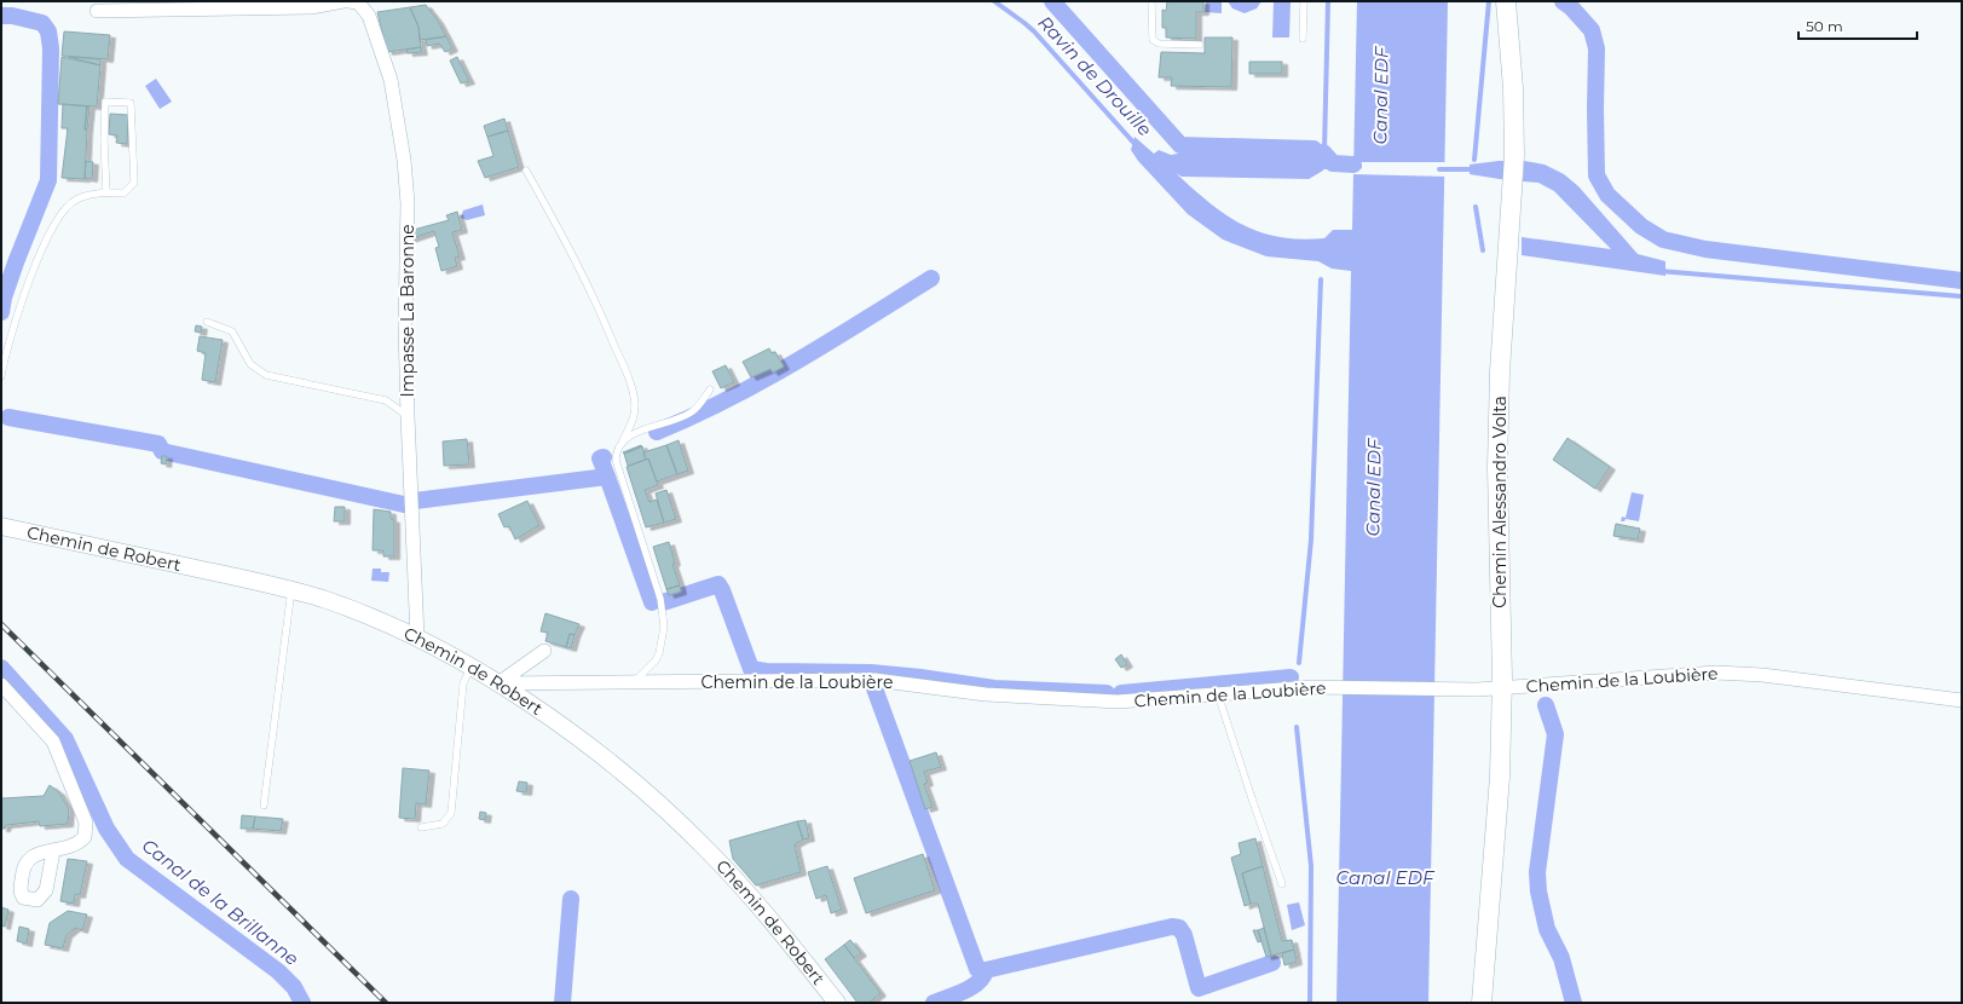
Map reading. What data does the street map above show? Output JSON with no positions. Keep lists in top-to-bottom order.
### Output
{
  "streets": {
    "main road": ["Chemin Alessandro Volta"],
    "street": ["Impasse La Baronne", "Chemin de Robert", "Chemin de la Loubière"]
  },
  "crossings": [
    ["Impasse La Baronne", "Chemin de Robert"],
    ["Chemin Alessandro Volta", "Chemin de la Loubière"],
    ["Chemin de Robert", "Chemin de la Loubière"]
  ],
  "water": ["Ravin de Drouille", "Canal EDF", "Canal de la Brillanne"],
  "scale_bar": "50 m"
}
